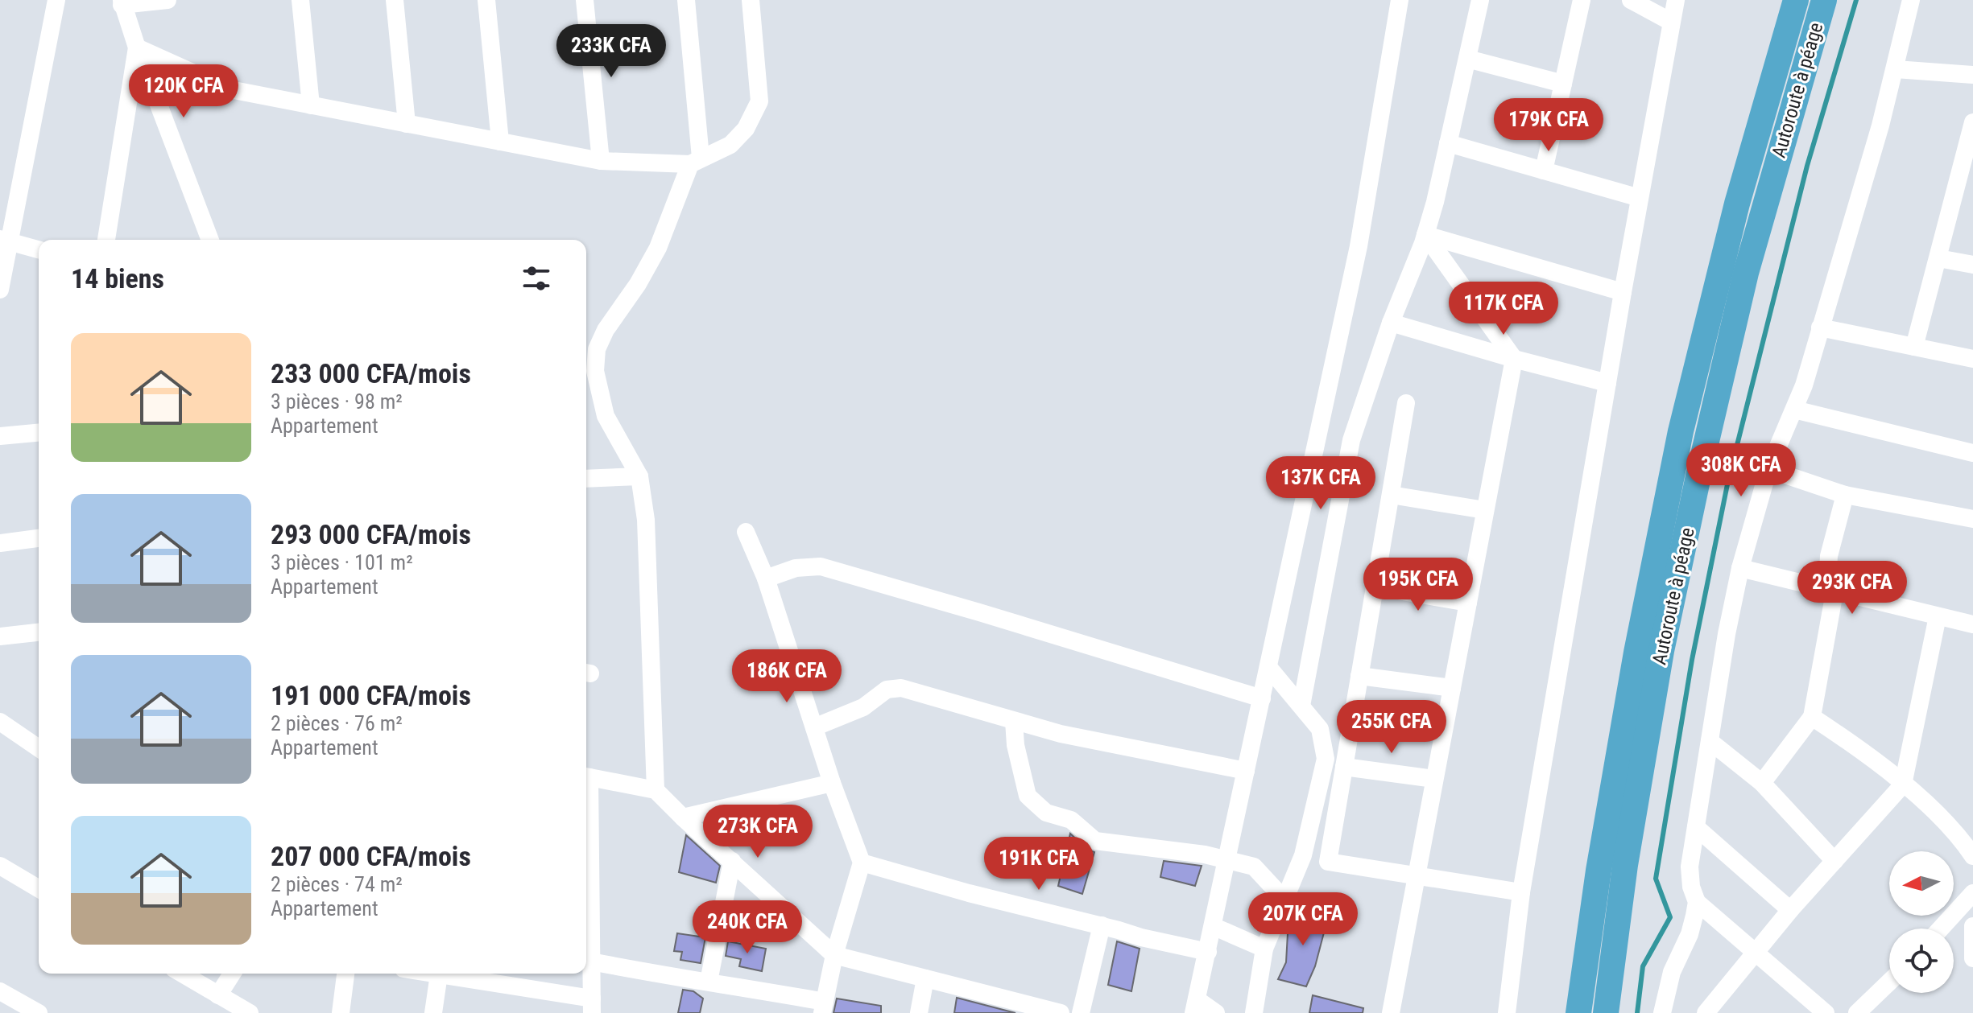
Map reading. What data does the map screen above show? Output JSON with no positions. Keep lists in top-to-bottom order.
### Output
{
  "streets": {
    "highway": ["Autoroute à péage"]
  },
  "north": "left",
  "page": {
    "price": [
      "233K CFA",
      "120K CFA",
      "179K CFA",
      "117K CFA",
      "308K CFA",
      "137K CFA",
      "195K CFA",
      "293K CFA",
      "186K CFA",
      "255K CFA",
      "273K CFA",
      "191K CFA",
      "207K CFA",
      "240K CFA"
    ],
    "heading": "14 biens",
    "list": [
      {
        "name": "233 000 CFA/mois",
        "note": "3 pièces · 98 m² · Appartement"
      },
      {
        "name": "293 000 CFA/mois",
        "note": "3 pièces · 101 m² · Appartement"
      },
      {
        "name": "191 000 CFA/mois",
        "note": "2 pièces · 76 m² · Appartement"
      },
      {
        "name": "207 000 CFA/mois",
        "note": "2 pièces · 74 m² · Appartement"
      }
    ]
  }
}
